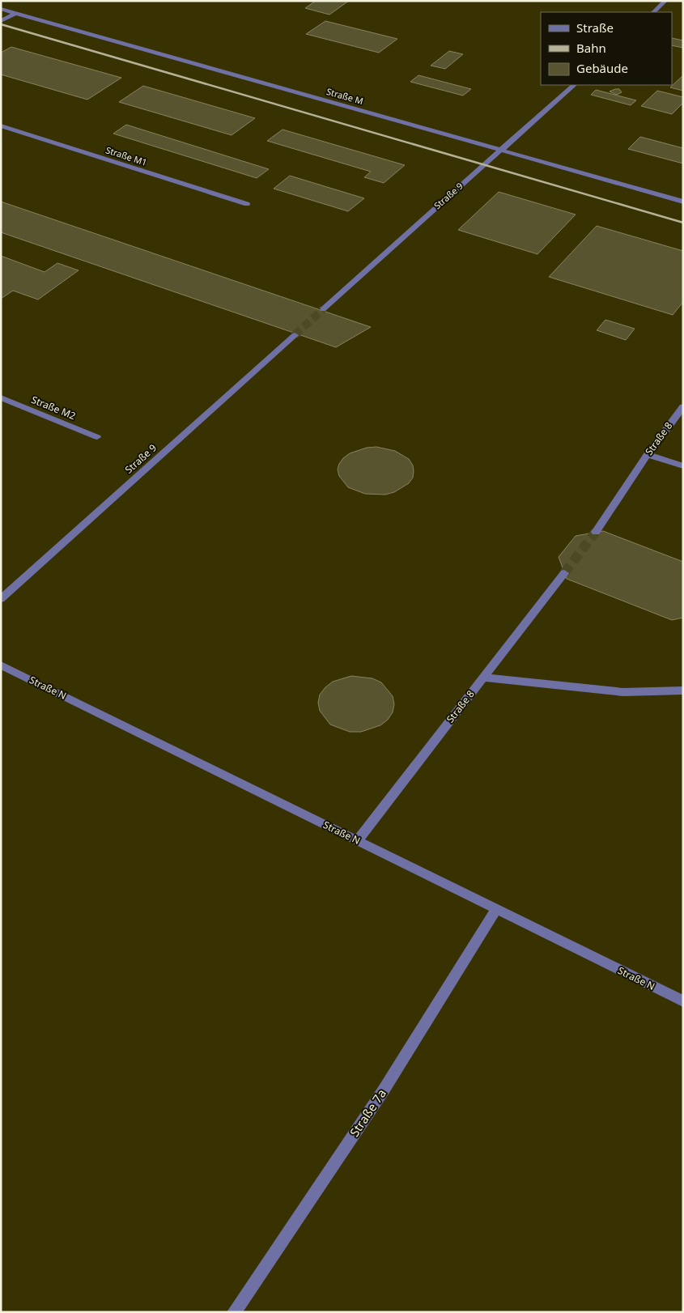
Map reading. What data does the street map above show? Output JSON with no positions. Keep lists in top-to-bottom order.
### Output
{
  "streets": {
    "lane": [
      "Straße M",
      "Straße M1",
      "Straße 9",
      "Straße M2",
      "Straße 8",
      "Straße N",
      "Straße 7a"
    ]
  },
  "crossings": [
    ["Straße M", "Straße 9"],
    ["Straße 8", "Straße N"],
    ["Straße N", "Straße 7a"]
  ],
  "legend": ["Straße", "Bahn", "Gebäude"]
}
